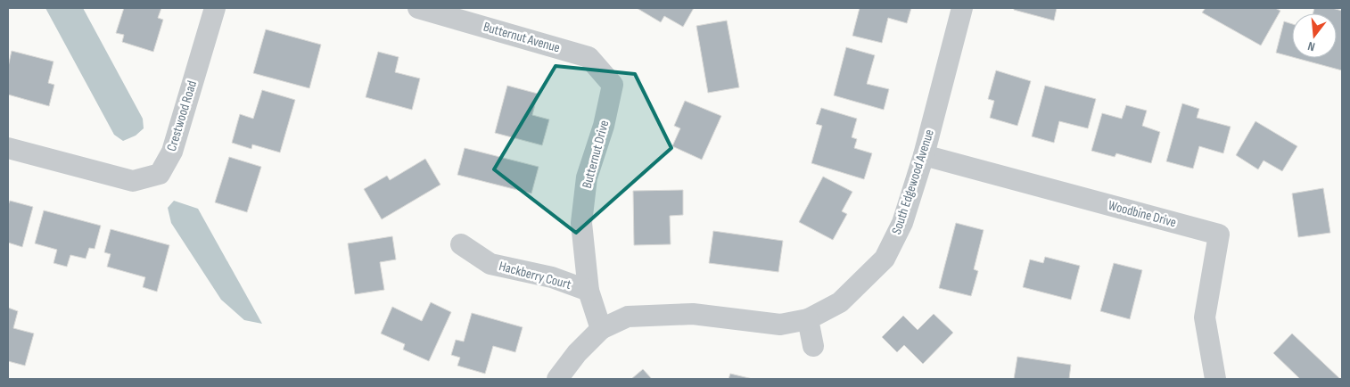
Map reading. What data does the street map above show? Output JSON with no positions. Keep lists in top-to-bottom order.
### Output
{
  "streets": {
    "street": [
      "Butternut Avenue",
      "Crestwood Road",
      "Butternut Drive",
      "South Edgewood Avenue",
      "Woodbine Drive",
      "Hackberry Court"
    ]
  },
  "crossings": [
    ["Butternut Avenue", "Butternut Drive"],
    ["Butternut Drive", "South Edgewood Avenue"],
    ["Butternut Drive", "Hackberry Court"],
    ["South Edgewood Avenue", "Woodbine Drive"]
  ],
  "north": "bottom"
}
